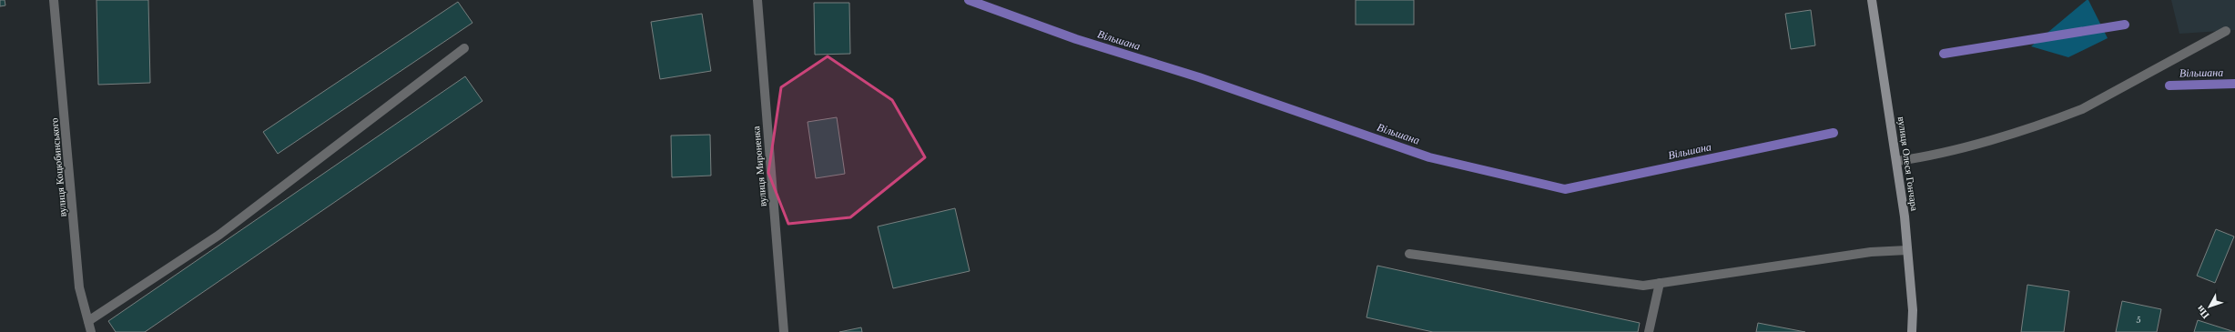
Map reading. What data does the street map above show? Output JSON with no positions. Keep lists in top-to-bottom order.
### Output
{
  "streets": {
    "main road": ["вулиця Олеся Гончара"],
    "street": ["вулиця Мироненка", "вулиця Коцюбинського"]
  },
  "water": ["Вільшана"],
  "house_numbers": ["5"],
  "north": "bottom left"
}
